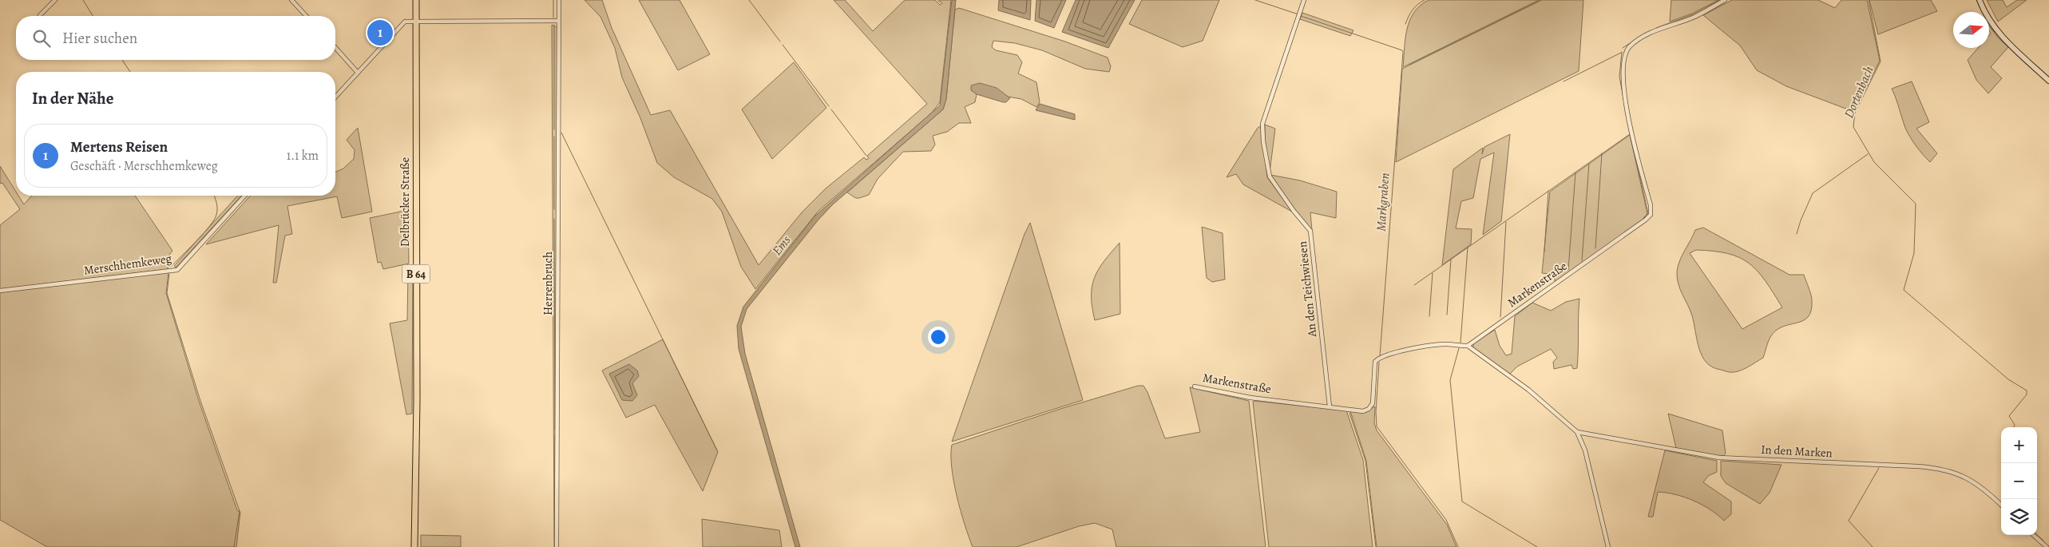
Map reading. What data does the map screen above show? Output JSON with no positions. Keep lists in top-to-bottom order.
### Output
{
  "streets": {
    "main road": ["Delbrücker Straße", "B 64"],
    "street": [
      "Merschhemkeweg",
      "Herrenbruch",
      "Markenstraße",
      "An den Teichwiesen",
      "In den Marken"
    ]
  },
  "crossings": [
    ["Markenstraße", "An den Teichwiesen"]
  ],
  "water": ["Dortenbach", "Markgraben", "Ems"],
  "north": "right",
  "page": {
    "search": "Hier suchen",
    "pins": "1",
    "heading": "In der Nähe",
    "list": [
      {
        "mark": "1",
        "name": "Mertens Reisen",
        "note": "Geschäft · Merschhemkeweg",
        "value": "1.1 km"
      }
    ],
    "map_buttons": ["+", "−"]
  }
}
